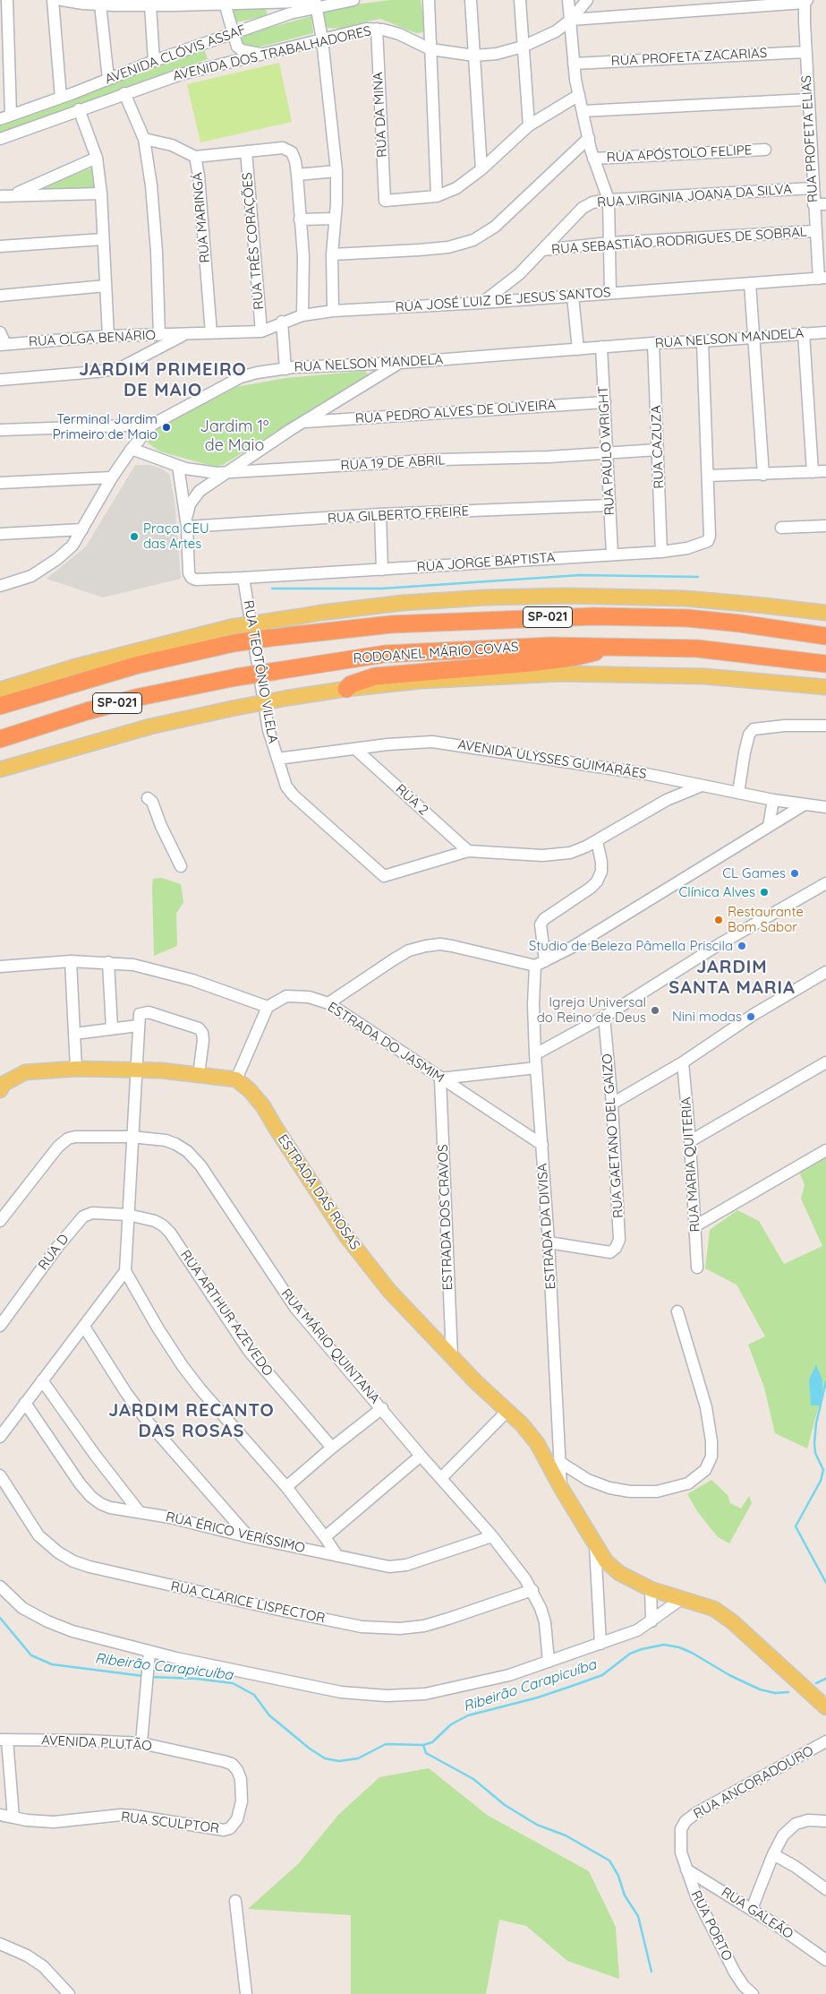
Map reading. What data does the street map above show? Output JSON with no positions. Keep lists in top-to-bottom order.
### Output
{
  "streets": {
    "highway": ["SP-021", "RODOANEL MÁRIO COVAS"],
    "main road": ["ESTRADA DAS ROSAS"],
    "street": [
      "AVENIDA DOS TRABALHADORES",
      "AVENIDA CLÓVIS ASSAF",
      "RUA PROFETA ZACARIAS",
      "RUA DA MINA",
      "RUA PROFETA ELIAS",
      "RUA APÓSTOLO FELIPE",
      "RUA VIRGINIA JOANA DA SILVA",
      "RUA MARINGÁ",
      "RUA TRÊS CORAÇÕES",
      "RUA SEBASTIÃO RODRIGUES DE SOBRAL",
      "RUA JOSÉ LUIZ DE JESUS SANTOS",
      "RUA OLGA BENÁRIO",
      "RUA NELSON MANDELA",
      "RUA PEDRO ALVES DE OLIVEIRA",
      "RUA CAZUZA",
      "RUA PAULO WRIGHT",
      "RUA 19 DE ABRIL",
      "RUA GILBERTO FREIRE",
      "RUA JORGE BAPTISTA",
      "RUA TEOTÔNIO VILELA",
      "AVENIDA ULYSSES GUIMARÃES",
      "RUA 2",
      "ESTRADA DO JASMIM",
      "RUA GAETANO DEL GAIZO",
      "RUA MARIA QUITERIA",
      "ESTRADA DOS CRAVOS",
      "ESTRADA DA DIVISA",
      "RUA D",
      "RUA ARTHUR AZEVEDO",
      "RUA MÁRIO QUINTANA",
      "RUA ÉRICO VERÍSSIMO",
      "RUA CLARICE LISPECTOR",
      "AVENIDA PLUTÃO",
      "RUA ANCORADOURO",
      "RUA SCULPTOR",
      "RUA GALEÃO",
      "RUA PORTO"
    ]
  },
  "crossings": [
    ["AVENIDA DOS TRABALHADORES", "RUA DA MINA"],
    ["RUA PROFETA ZACARIAS", "RUA PROFETA ELIAS"],
    ["RUA PROFETA ELIAS", "RUA VIRGINIA JOANA DA SILVA"],
    ["RUA PROFETA ELIAS", "RUA SEBASTIÃO RODRIGUES DE SOBRAL"],
    ["RUA PROFETA ELIAS", "RUA JOSÉ LUIZ DE JESUS SANTOS"],
    ["RUA VIRGINIA JOANA DA SILVA", "RUA SEBASTIÃO RODRIGUES DE SOBRAL"],
    ["RUA VIRGINIA JOANA DA SILVA", "RUA JOSÉ LUIZ DE JESUS SANTOS"],
    ["RUA MARINGÁ", "RUA JOSÉ LUIZ DE JESUS SANTOS"],
    ["RUA TRÊS CORAÇÕES", "RUA JOSÉ LUIZ DE JESUS SANTOS"],
    ["RUA JOSÉ LUIZ DE JESUS SANTOS", "RUA OLGA BENÁRIO"],
    ["RUA NELSON MANDELA", "RUA CAZUZA"],
    ["RUA NELSON MANDELA", "RUA PAULO WRIGHT"],
    ["RUA NELSON MANDELA", "RUA 19 DE ABRIL"],
    ["RUA PEDRO ALVES DE OLIVEIRA", "RUA PAULO WRIGHT"],
    ["RUA CAZUZA", "RUA 19 DE ABRIL"],
    ["RUA CAZUZA", "RUA JORGE BAPTISTA"],
    ["RUA PAULO WRIGHT", "RUA 19 DE ABRIL"],
    ["RUA PAULO WRIGHT", "RUA GILBERTO FREIRE"],
    ["RUA PAULO WRIGHT", "RUA JORGE BAPTISTA"],
    ["RUA GILBERTO FREIRE", "RUA JORGE BAPTISTA"],
    ["RUA JORGE BAPTISTA", "RUA TEOTÔNIO VILELA"],
    ["RUA TEOTÔNIO VILELA", "AVENIDA ULYSSES GUIMARÃES"],
    ["RUA TEOTÔNIO VILELA", "RUA 2"],
    ["RUA TEOTÔNIO VILELA", "ESTRADA DA DIVISA"],
    ["AVENIDA ULYSSES GUIMARÃES", "RUA 2"],
    ["ESTRADA DO JASMIM", "ESTRADA DOS CRAVOS"],
    ["ESTRADA DO JASMIM", "ESTRADA DA DIVISA"],
    ["RUA GAETANO DEL GAIZO", "ESTRADA DA DIVISA"],
    ["ESTRADA DAS ROSAS", "ESTRADA DOS CRAVOS"],
    ["ESTRADA DAS ROSAS", "ESTRADA DA DIVISA"],
    ["RUA D", "RUA ARTHUR AZEVEDO"],
    ["RUA MÁRIO QUINTANA", "RUA ÉRICO VERÍSSIMO"],
    ["RUA MÁRIO QUINTANA", "RUA CLARICE LISPECTOR"],
    ["AVENIDA PLUTÃO", "RUA SCULPTOR"],
    ["RUA ANCORADOURO", "RUA PORTO"],
    ["RUA GALEÃO", "RUA PORTO"]
  ],
  "districts": [
    "JARDIM PRIMEIRO DE MAIO",
    "Jardim 1º de Maio",
    "JARDIM SANTA MARIA",
    "JARDIM RECANTO DAS ROSAS"
  ],
  "water": ["Ribeirão Carapicuíba"],
  "places": [
    "Terminal Jardim Primeiro de Maio",
    "Praça CEU das Artes",
    "CL Games",
    "Clínica Alves",
    "Restaurante Bom Sabor",
    "Studio de Beleza Pâmella Priscila",
    "Igreja Universal do Reino de Deus",
    "Nini modas"
  ]
}
